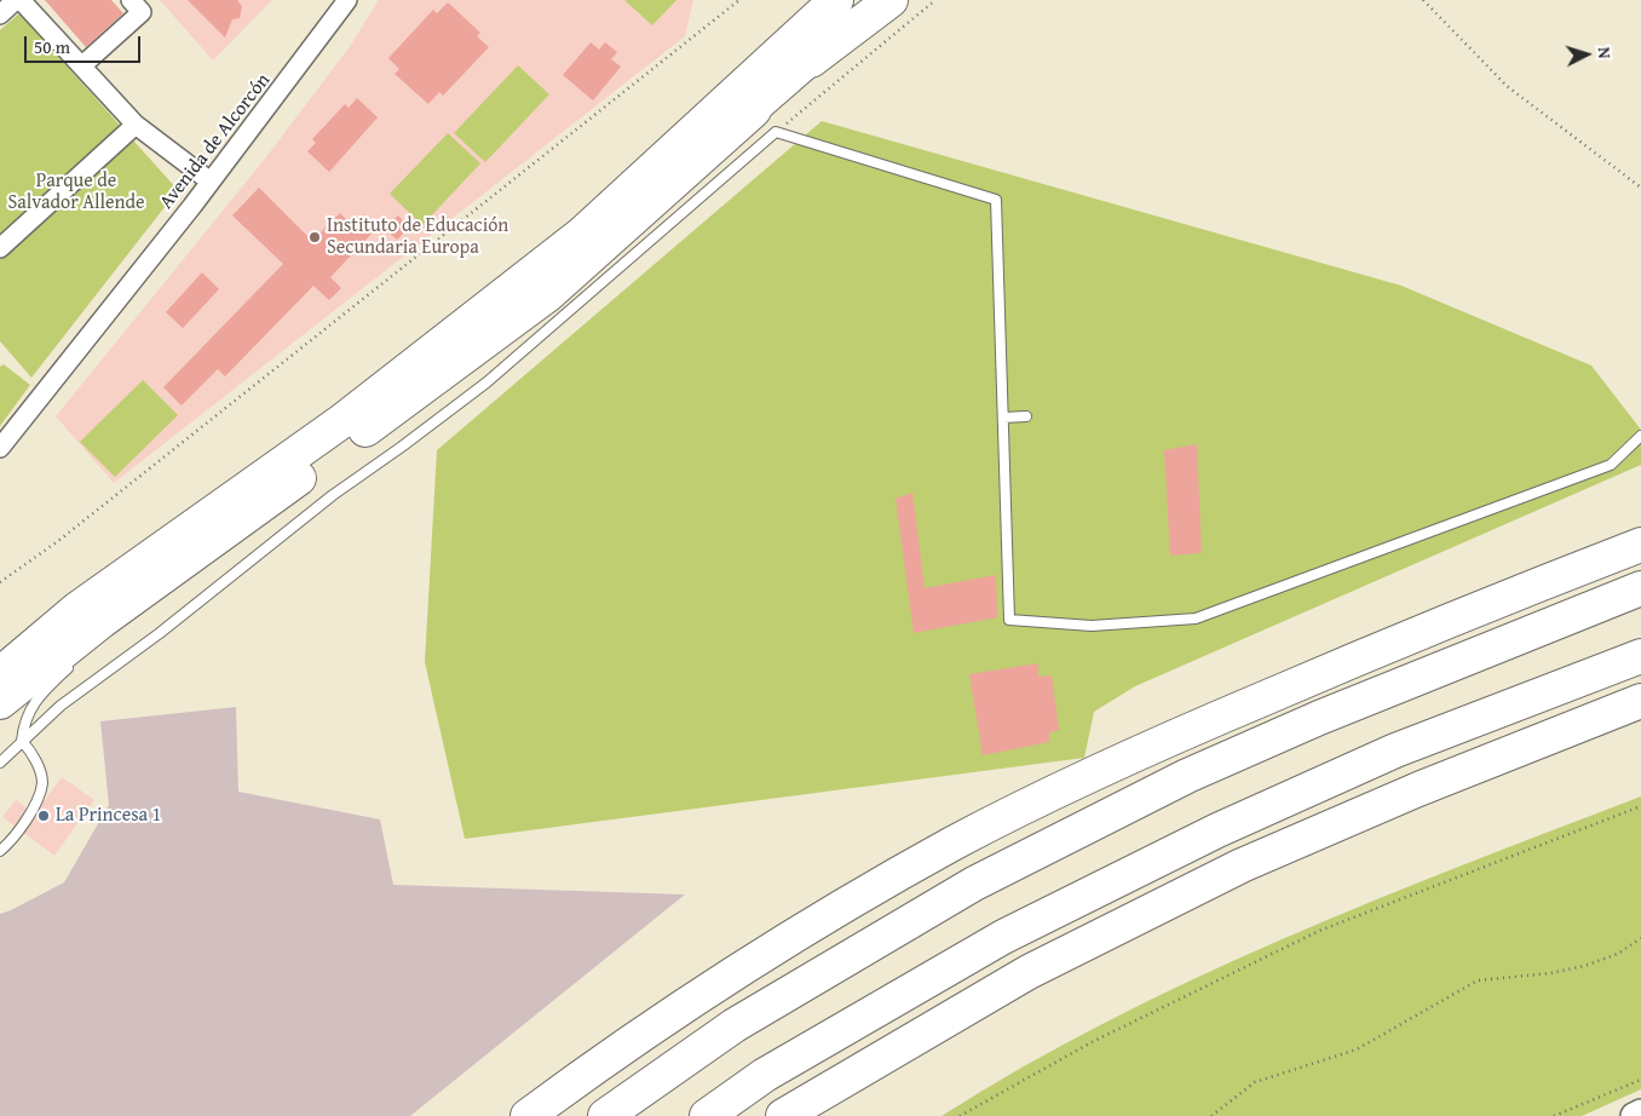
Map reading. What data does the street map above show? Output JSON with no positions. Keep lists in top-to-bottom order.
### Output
{
  "streets": {
    "street": ["Avenida de Alcorcón"]
  },
  "parks": ["Parque de Salvador Allende"],
  "places": ["Instituto de Educación Secundaria Europa", "La Princesa 1"],
  "scale_bar": "50 m",
  "north": "right"
}
